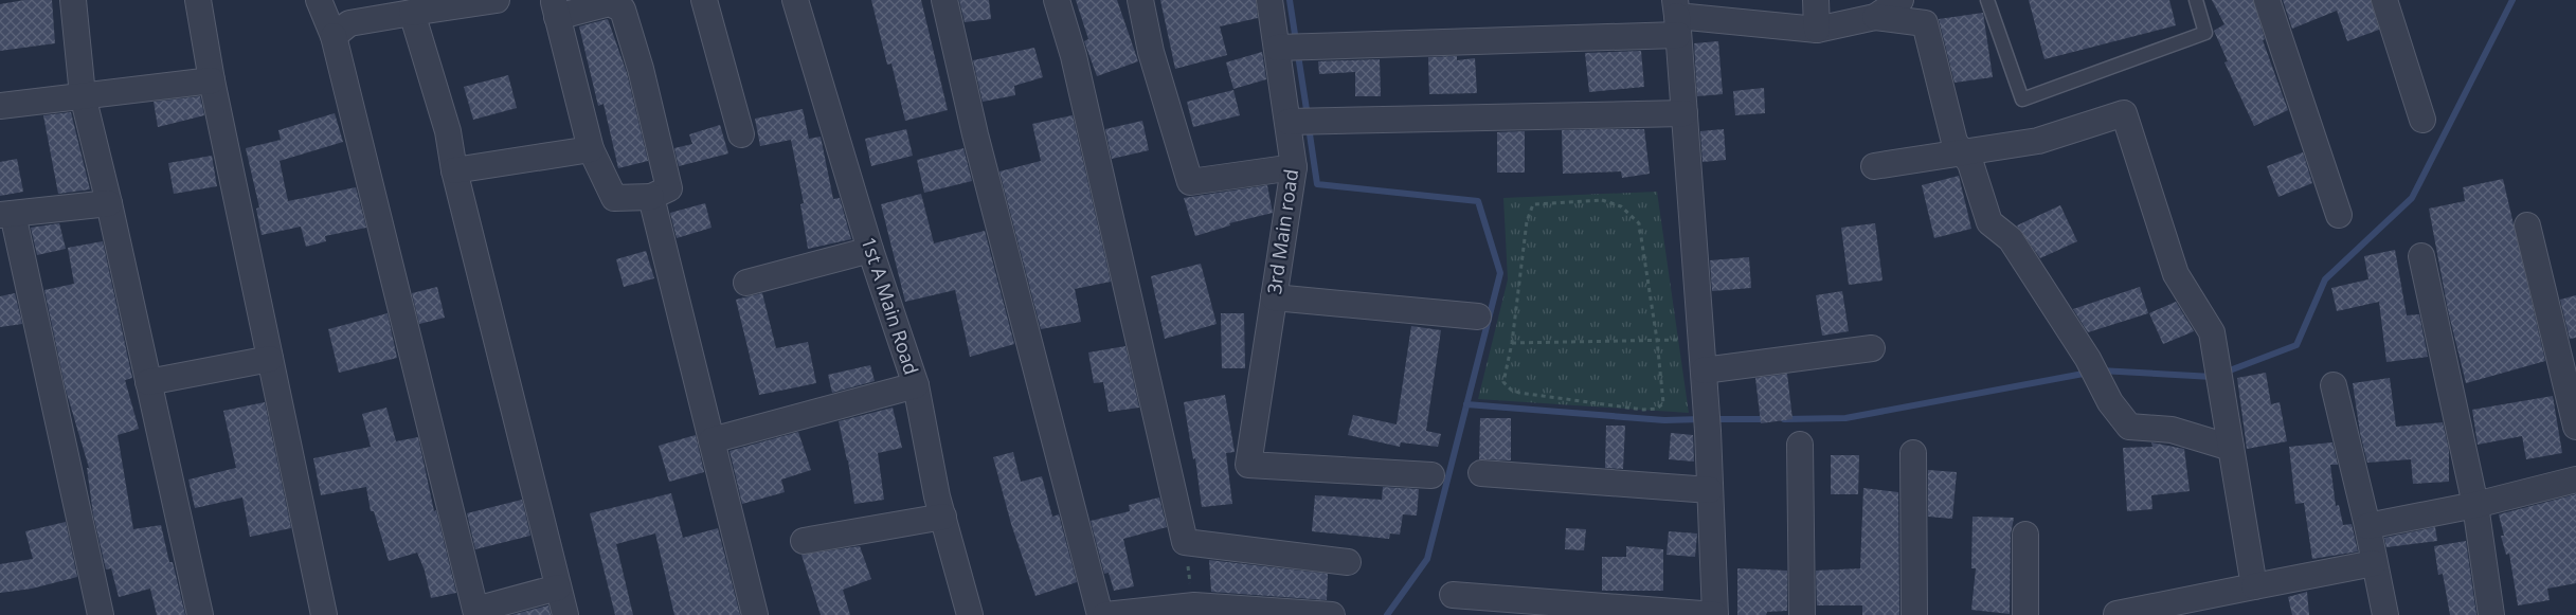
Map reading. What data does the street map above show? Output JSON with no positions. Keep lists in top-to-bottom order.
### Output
{
  "streets": {
    "street": ["3rd Main road", "1st A Main Road"]
  }
}
